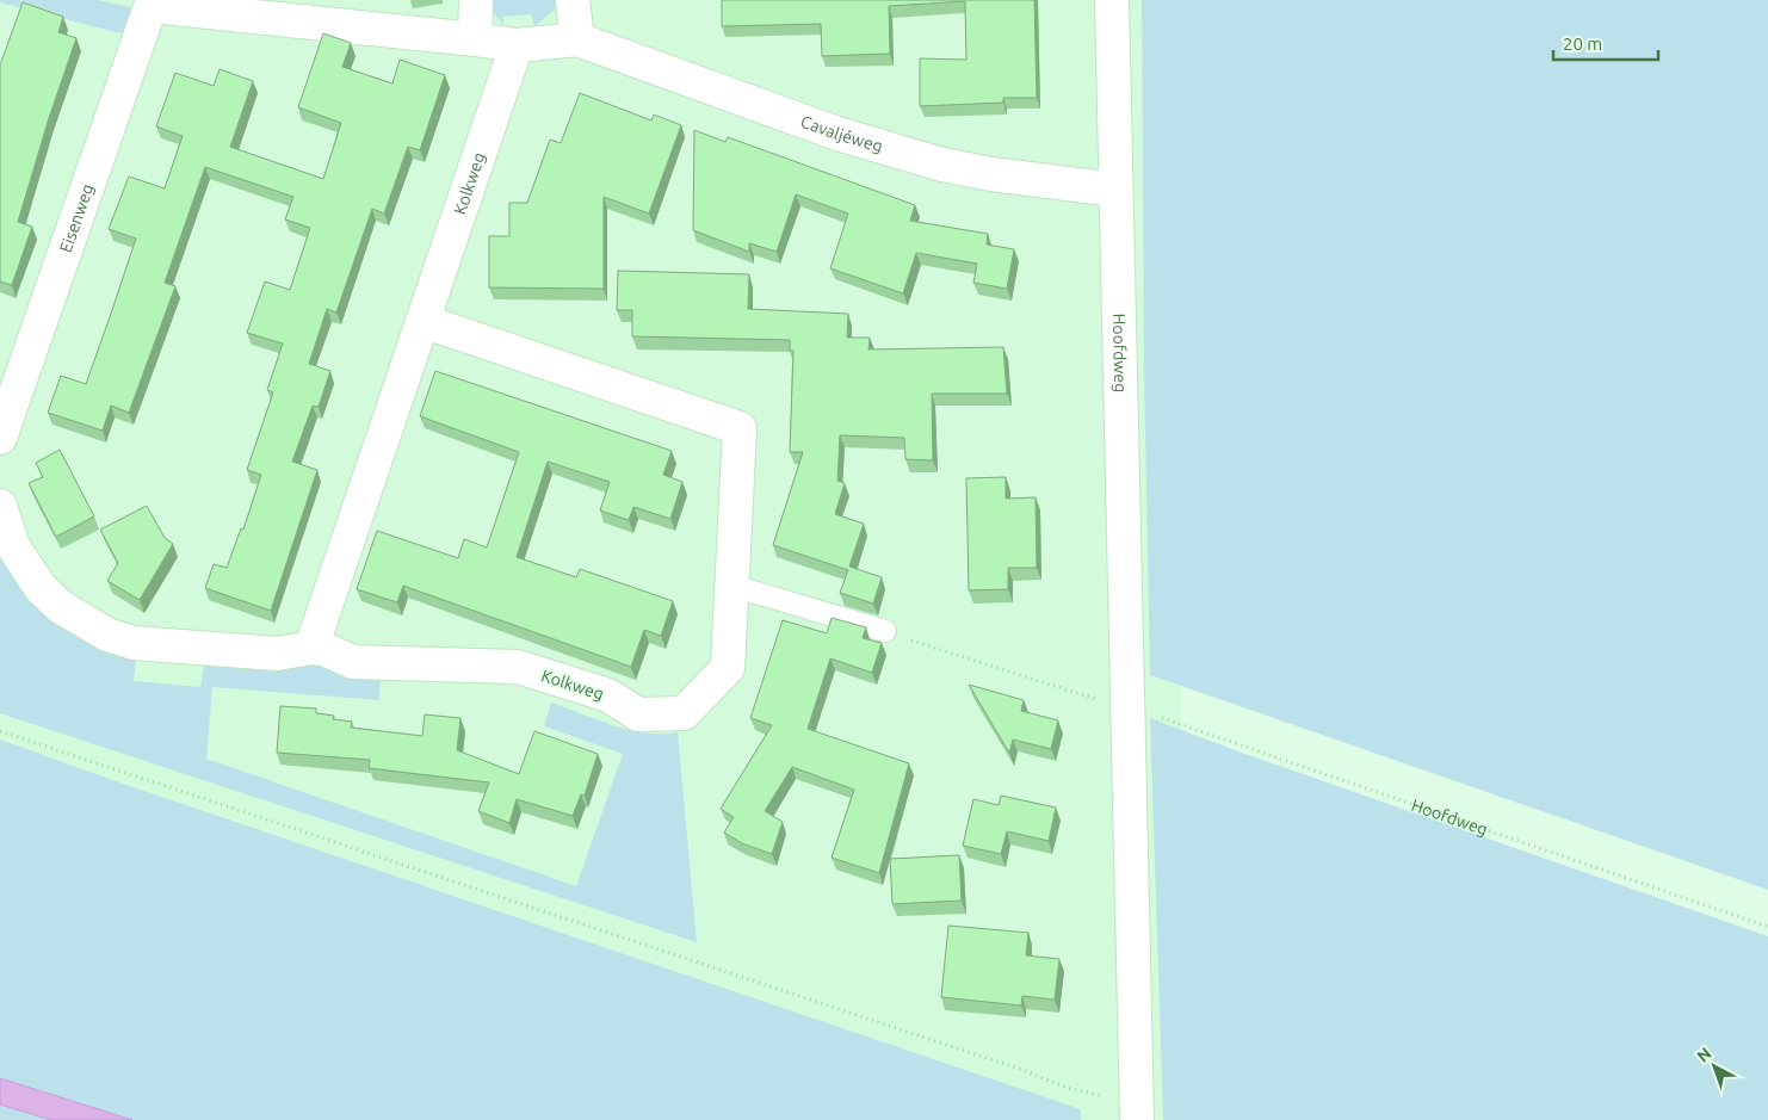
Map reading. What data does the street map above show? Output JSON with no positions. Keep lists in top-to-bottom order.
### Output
{
  "streets": {
    "street": [
      "Cavaljéweg",
      "Kolkweg",
      "Eisenweg",
      "Hoofdweg"
    ]
  },
  "crossings": [
    ["Cavaljéweg", "Kolkweg"],
    ["Cavaljéweg", "Eisenweg"],
    ["Cavaljéweg", "Hoofdweg"]
  ],
  "scale_bar": "20 m",
  "north": "top left"
}
